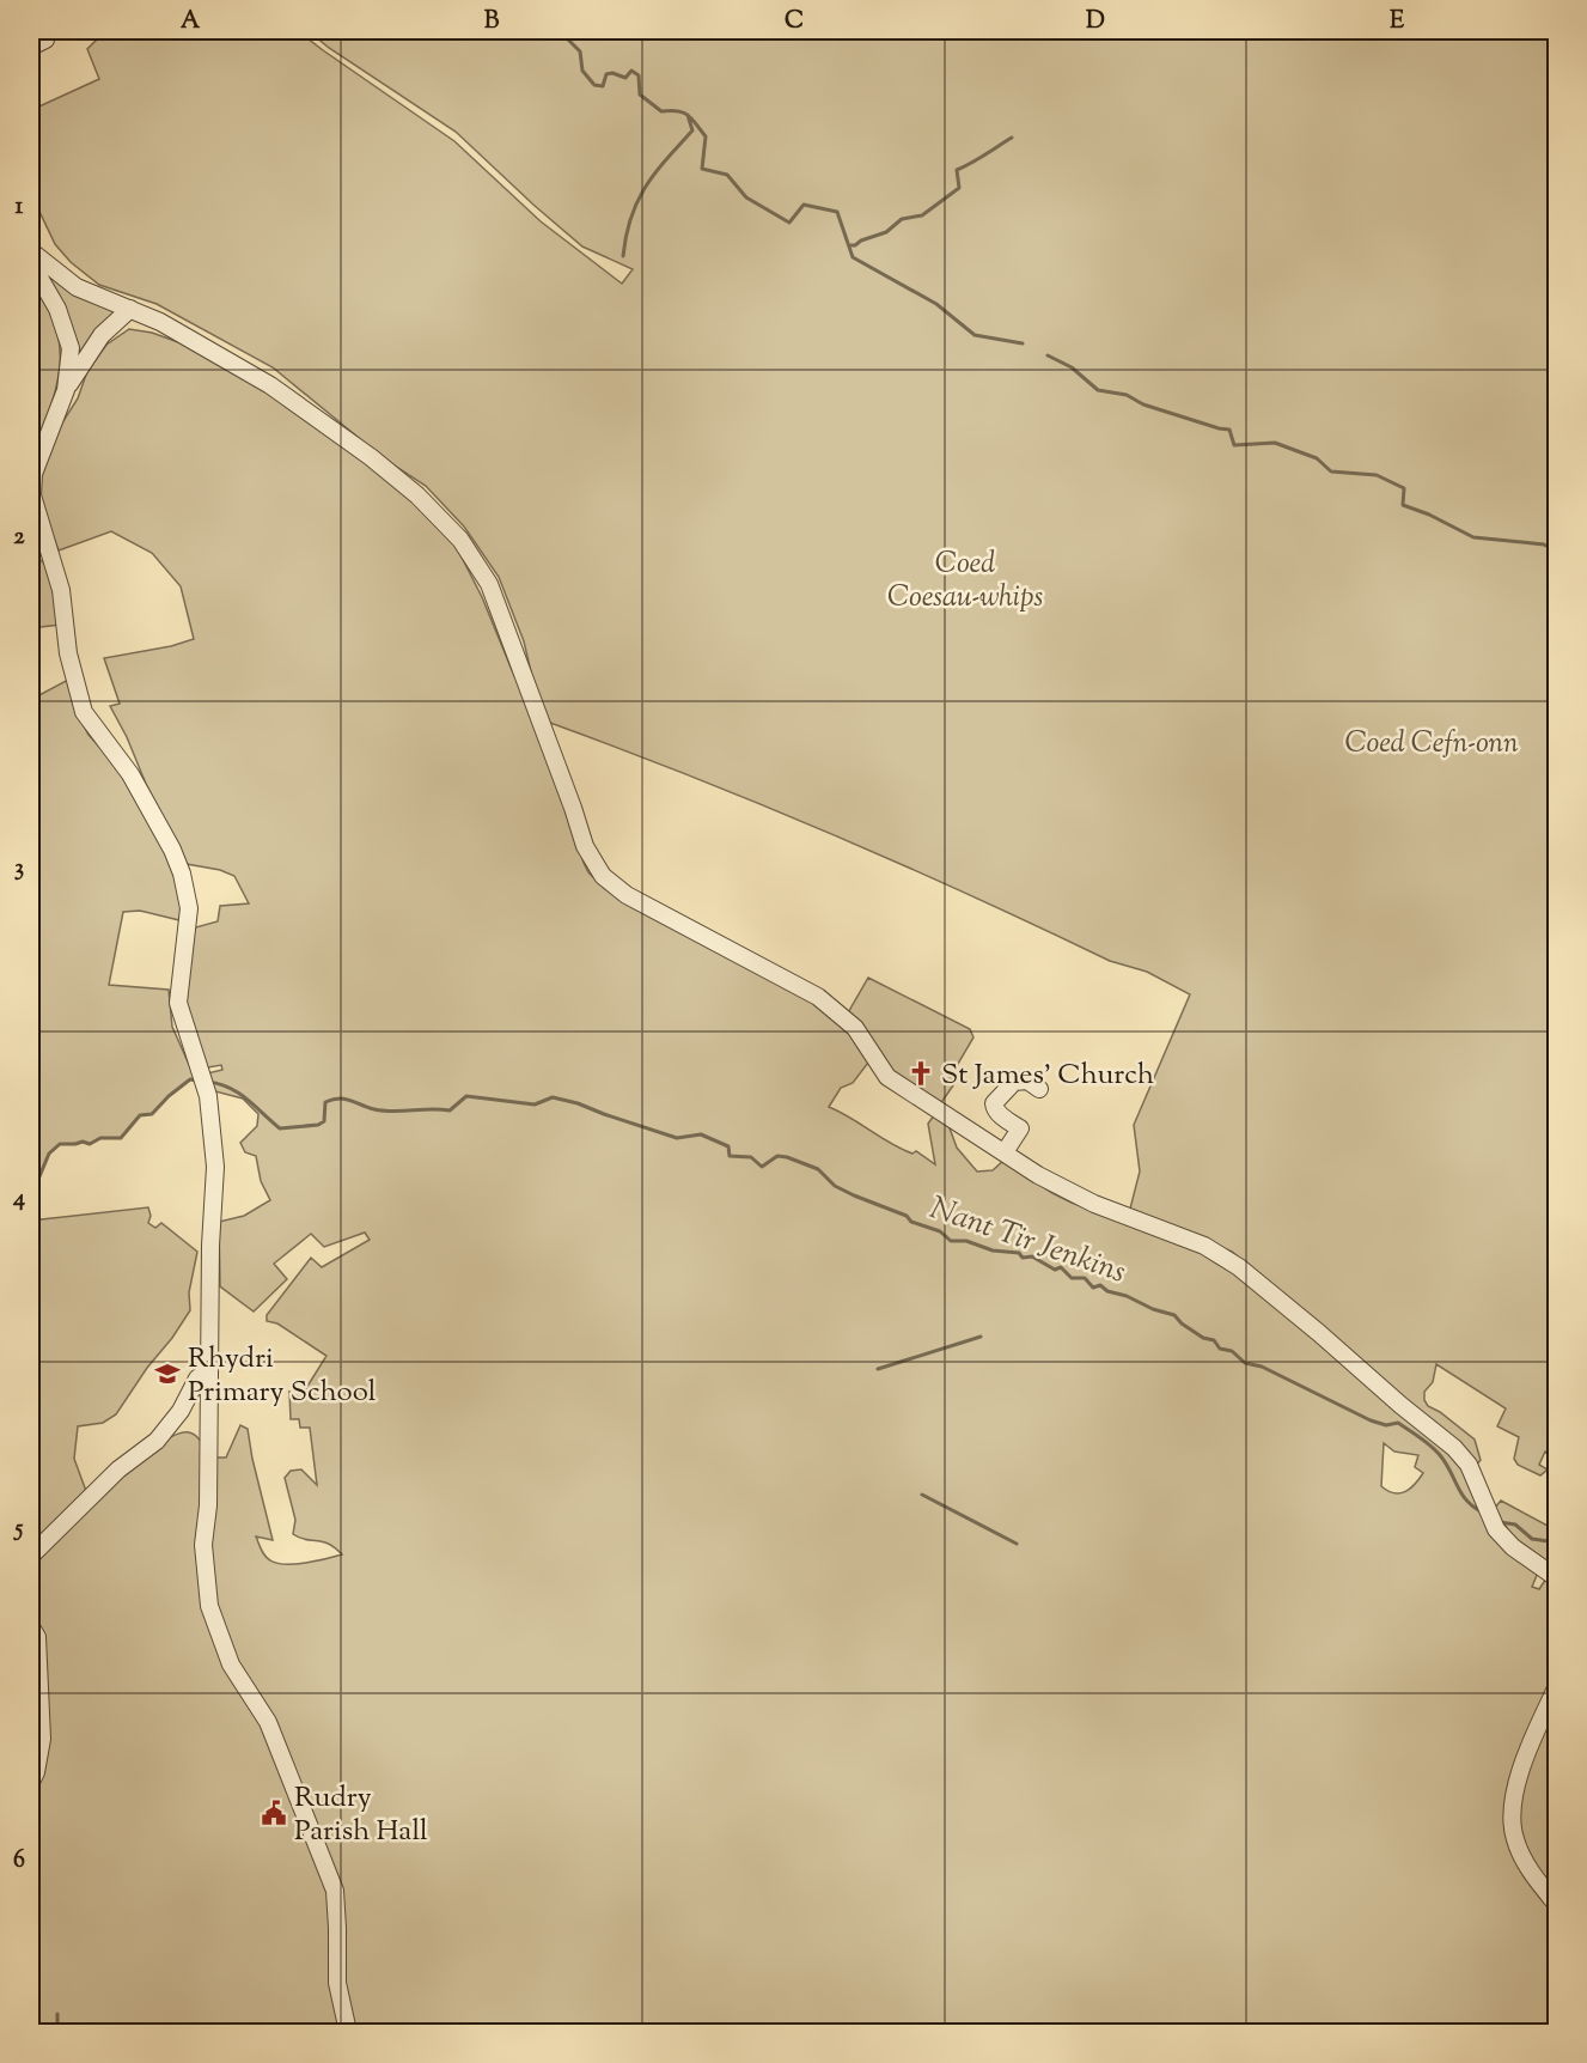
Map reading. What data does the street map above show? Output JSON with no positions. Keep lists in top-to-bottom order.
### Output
{
  "water": ["Nant Tir Jenkins"],
  "parks": ["Coed Coesau-whips", "Coed Cefn-onn"],
  "places": {
    "church": ["St James' Church"],
    "school or university": ["Rhydri Primary School"],
    "public building": ["Rudry Parish Hall"]
  },
  "grid": {
    "columns": [
      "A",
      "B",
      "C",
      "D",
      "E"
    ],
    "rows": [
      "1",
      "2",
      "3",
      "4",
      "5",
      "6"
    ]
  }
}
